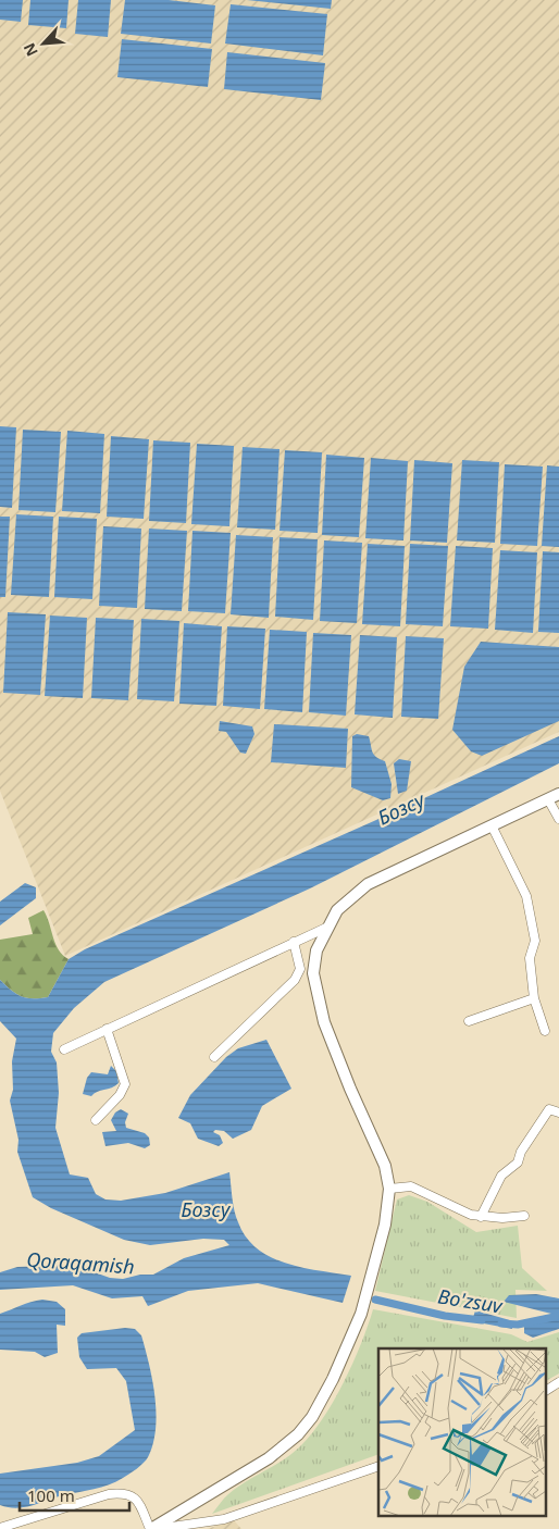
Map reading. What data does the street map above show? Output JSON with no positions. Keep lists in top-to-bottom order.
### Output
{
  "water": ["Бозсу", "Qoraqamish", "Bo'zsuv"],
  "scale_bar": "100 m",
  "north": "bottom left"
}
